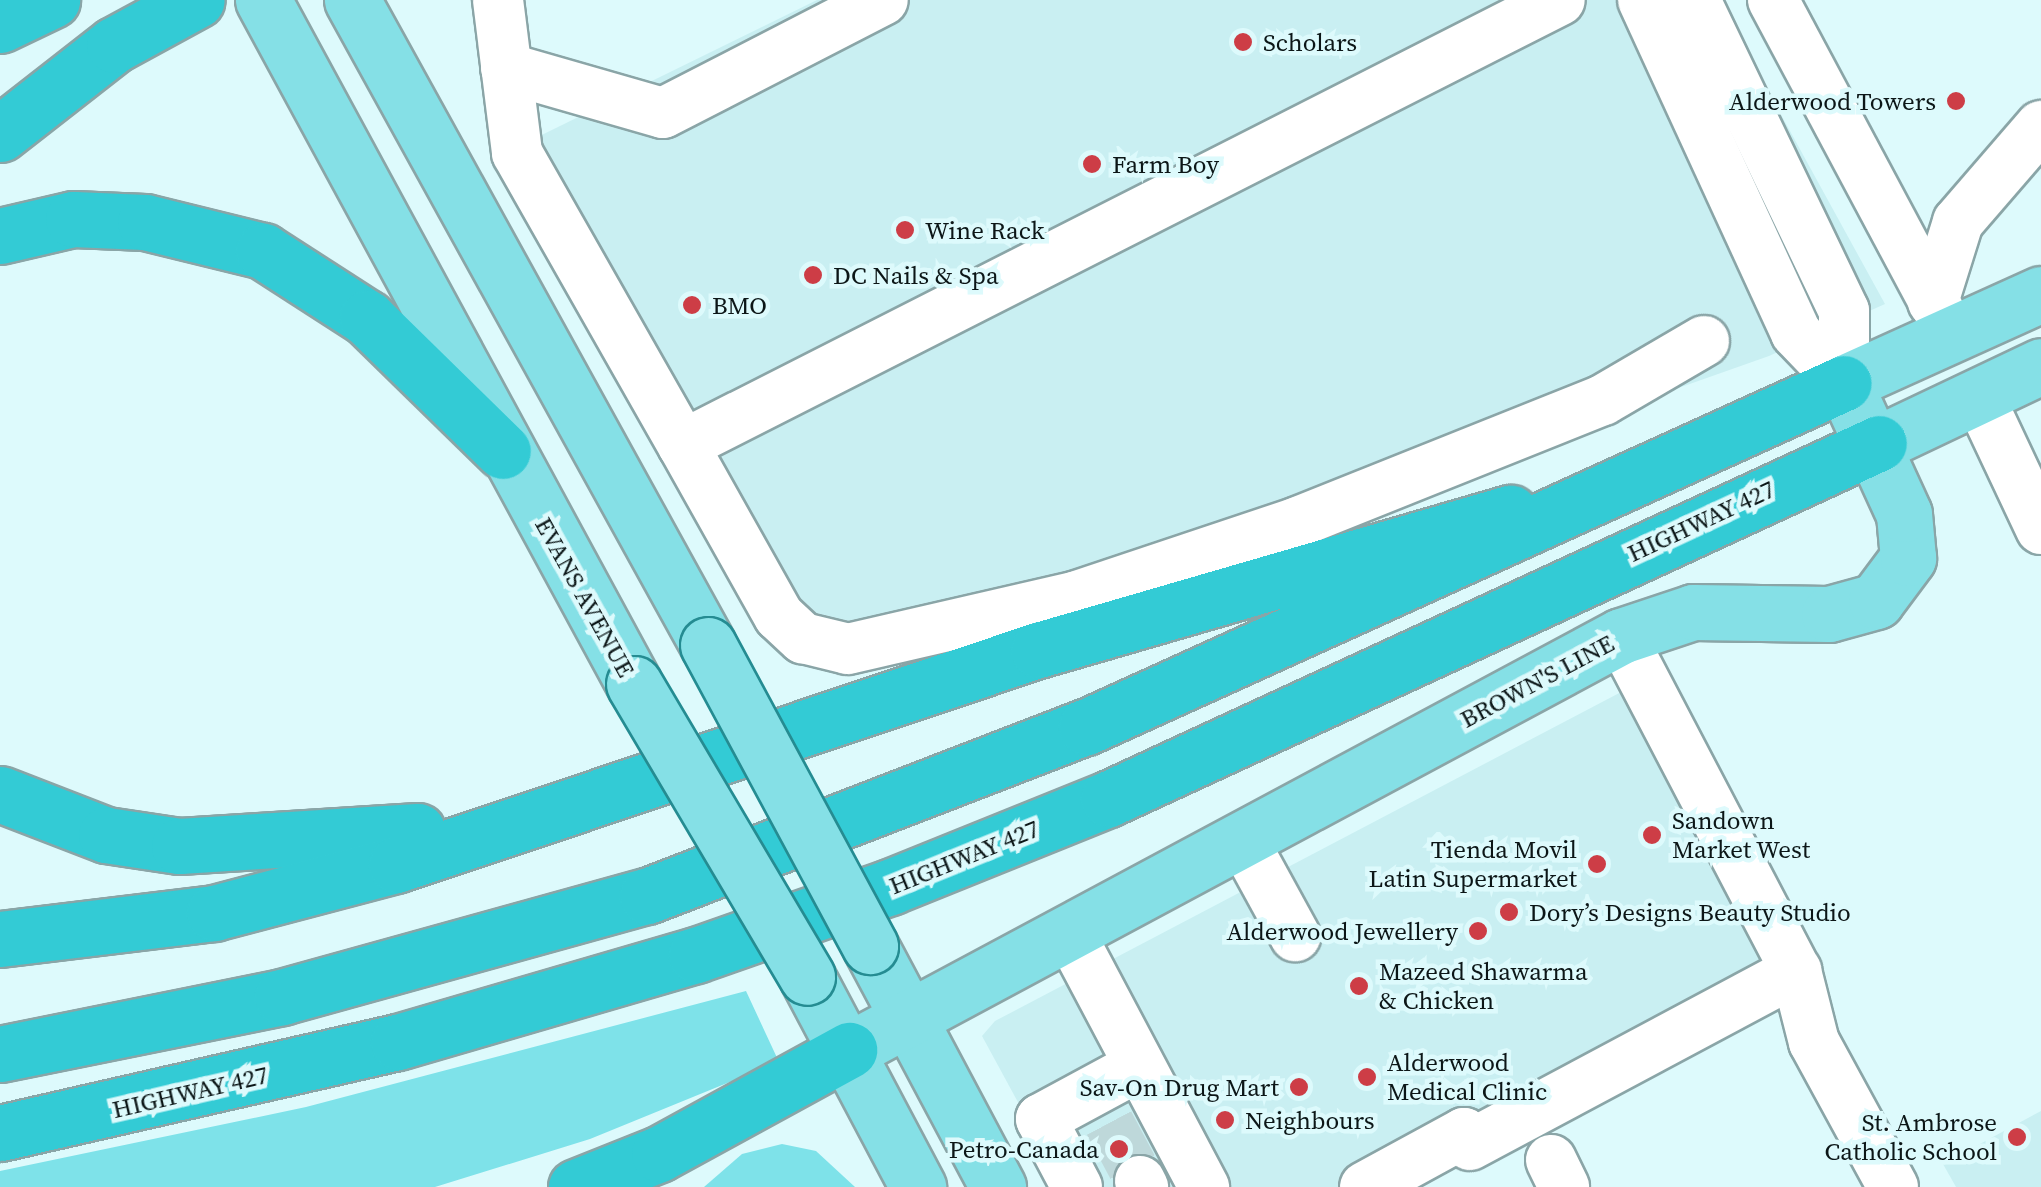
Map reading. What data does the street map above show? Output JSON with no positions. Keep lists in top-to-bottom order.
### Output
{
  "streets": {
    "highway": ["HIGHWAY 427"],
    "main road": ["EVANS AVENUE", "BROWN'S LINE"]
  },
  "crossings": [
    ["HIGHWAY 427", "BROWN'S LINE"],
    ["EVANS AVENUE", "BROWN'S LINE"]
  ],
  "places": [
    "Scholars",
    "Alderwood Towers",
    "Farm Boy",
    "Wine Rack",
    "DC Nails & Spa",
    "BMO",
    "Sandown Market West",
    "Tienda Movil Latin Supermarket",
    "Dory’s Designs Beauty Studio",
    "Alderwood Jewellery",
    "Mazeed Shawarma & Chicken",
    "Alderwood Medical Clinic",
    "Sav-On Drug Mart",
    "Neighbours",
    "St. Ambrose Catholic School",
    "Petro-Canada"
  ]
}
